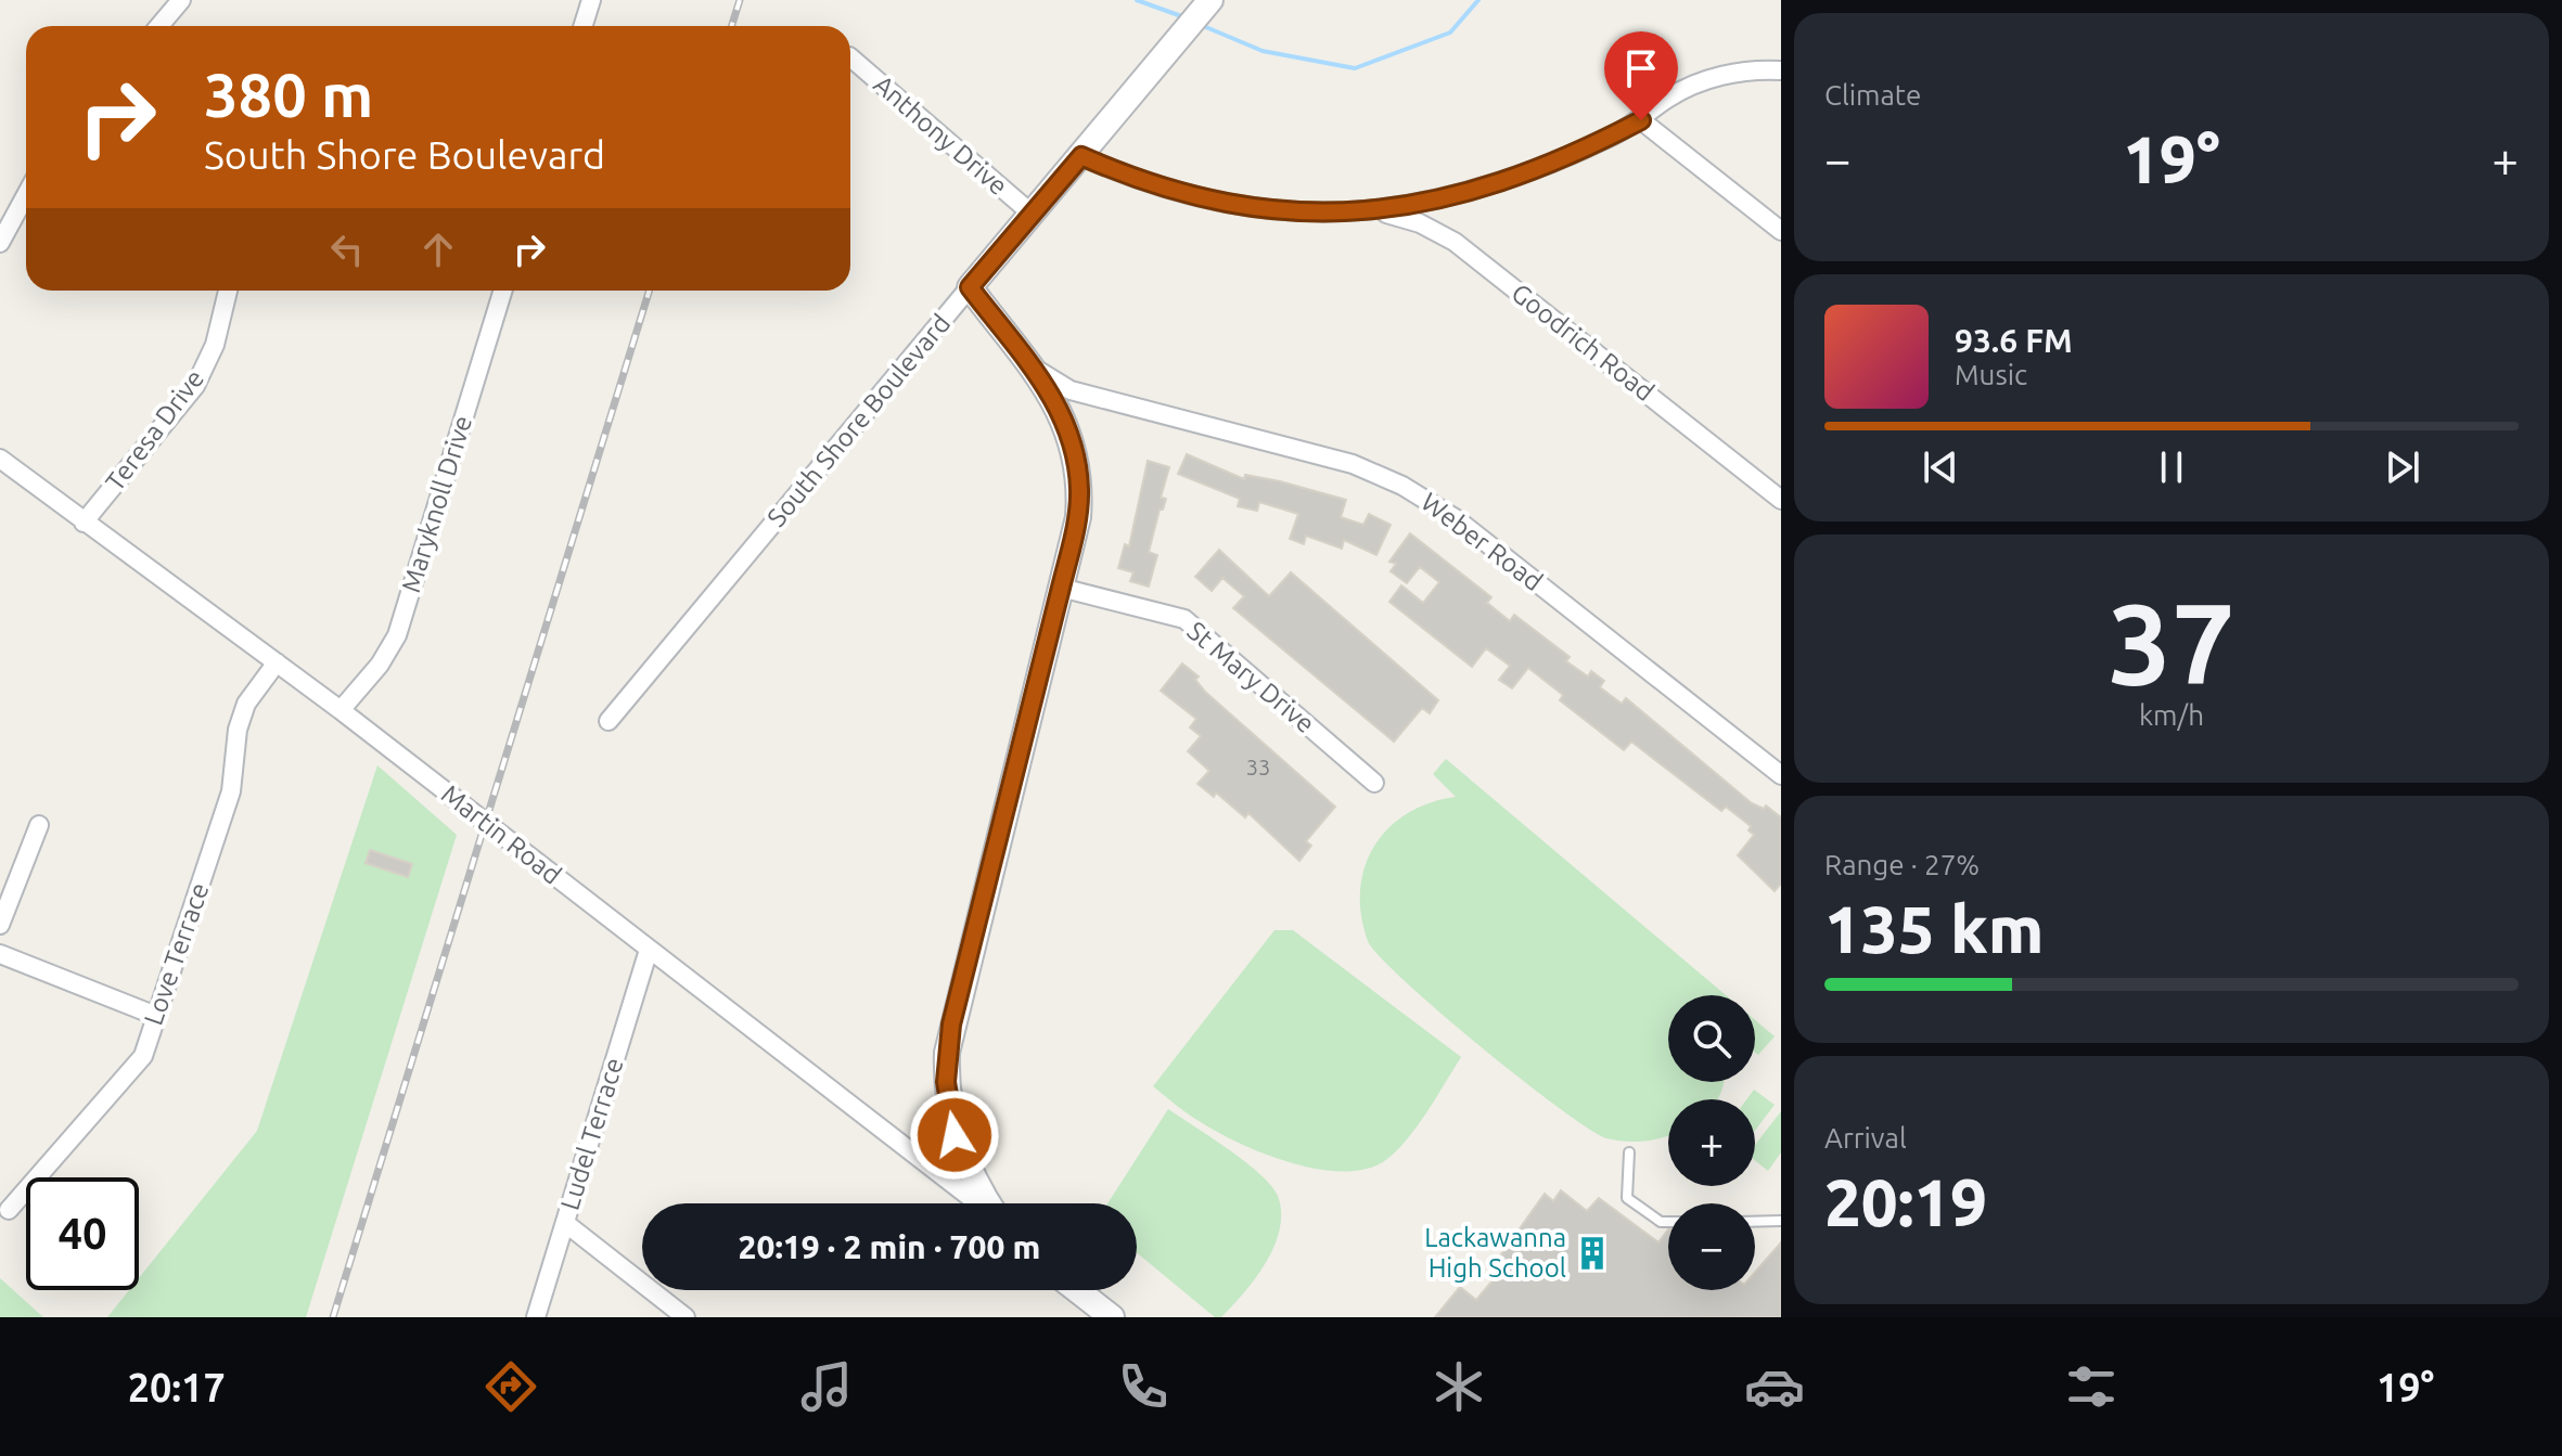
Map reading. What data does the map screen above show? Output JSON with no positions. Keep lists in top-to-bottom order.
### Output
{
  "streets": {
    "street": [
      "Anthony Drive",
      "Goodrich Road",
      "South Shore Boulevard",
      "Teresa Drive",
      "Maryknoll Drive",
      "Weber Road",
      "St Mary Drive",
      "Martin Road",
      "Love Terrace",
      "Ludel Terrace"
    ]
  },
  "crossings": [
    ["Anthony Drive", "South Shore Boulevard"],
    ["Teresa Drive", "Martin Road"],
    ["Maryknoll Drive", "Martin Road"],
    ["Martin Road", "Love Terrace"],
    ["Martin Road", "Ludel Terrace"]
  ],
  "places": {
    "building": ["Lackawanna High School"]
  },
  "house_numbers": ["33"],
  "page": {
    "tile": [
      "Climate",
      ["37", "km/h"],
      ["Range · 27%", "135 km"],
      ["Arrival", "20:19"]
    ],
    "turn": ["380 m", "South Shore Boulevard"],
    "heat": ["−", "19°", "+"],
    "song": ["93.6 FM", "Music"],
    "map_buttons": ["+", "−"],
    "limit": "40",
    "trip": "20:19 · 2 min · 700 m",
    "tabs": ["20:17", "19°"]
  }
}
